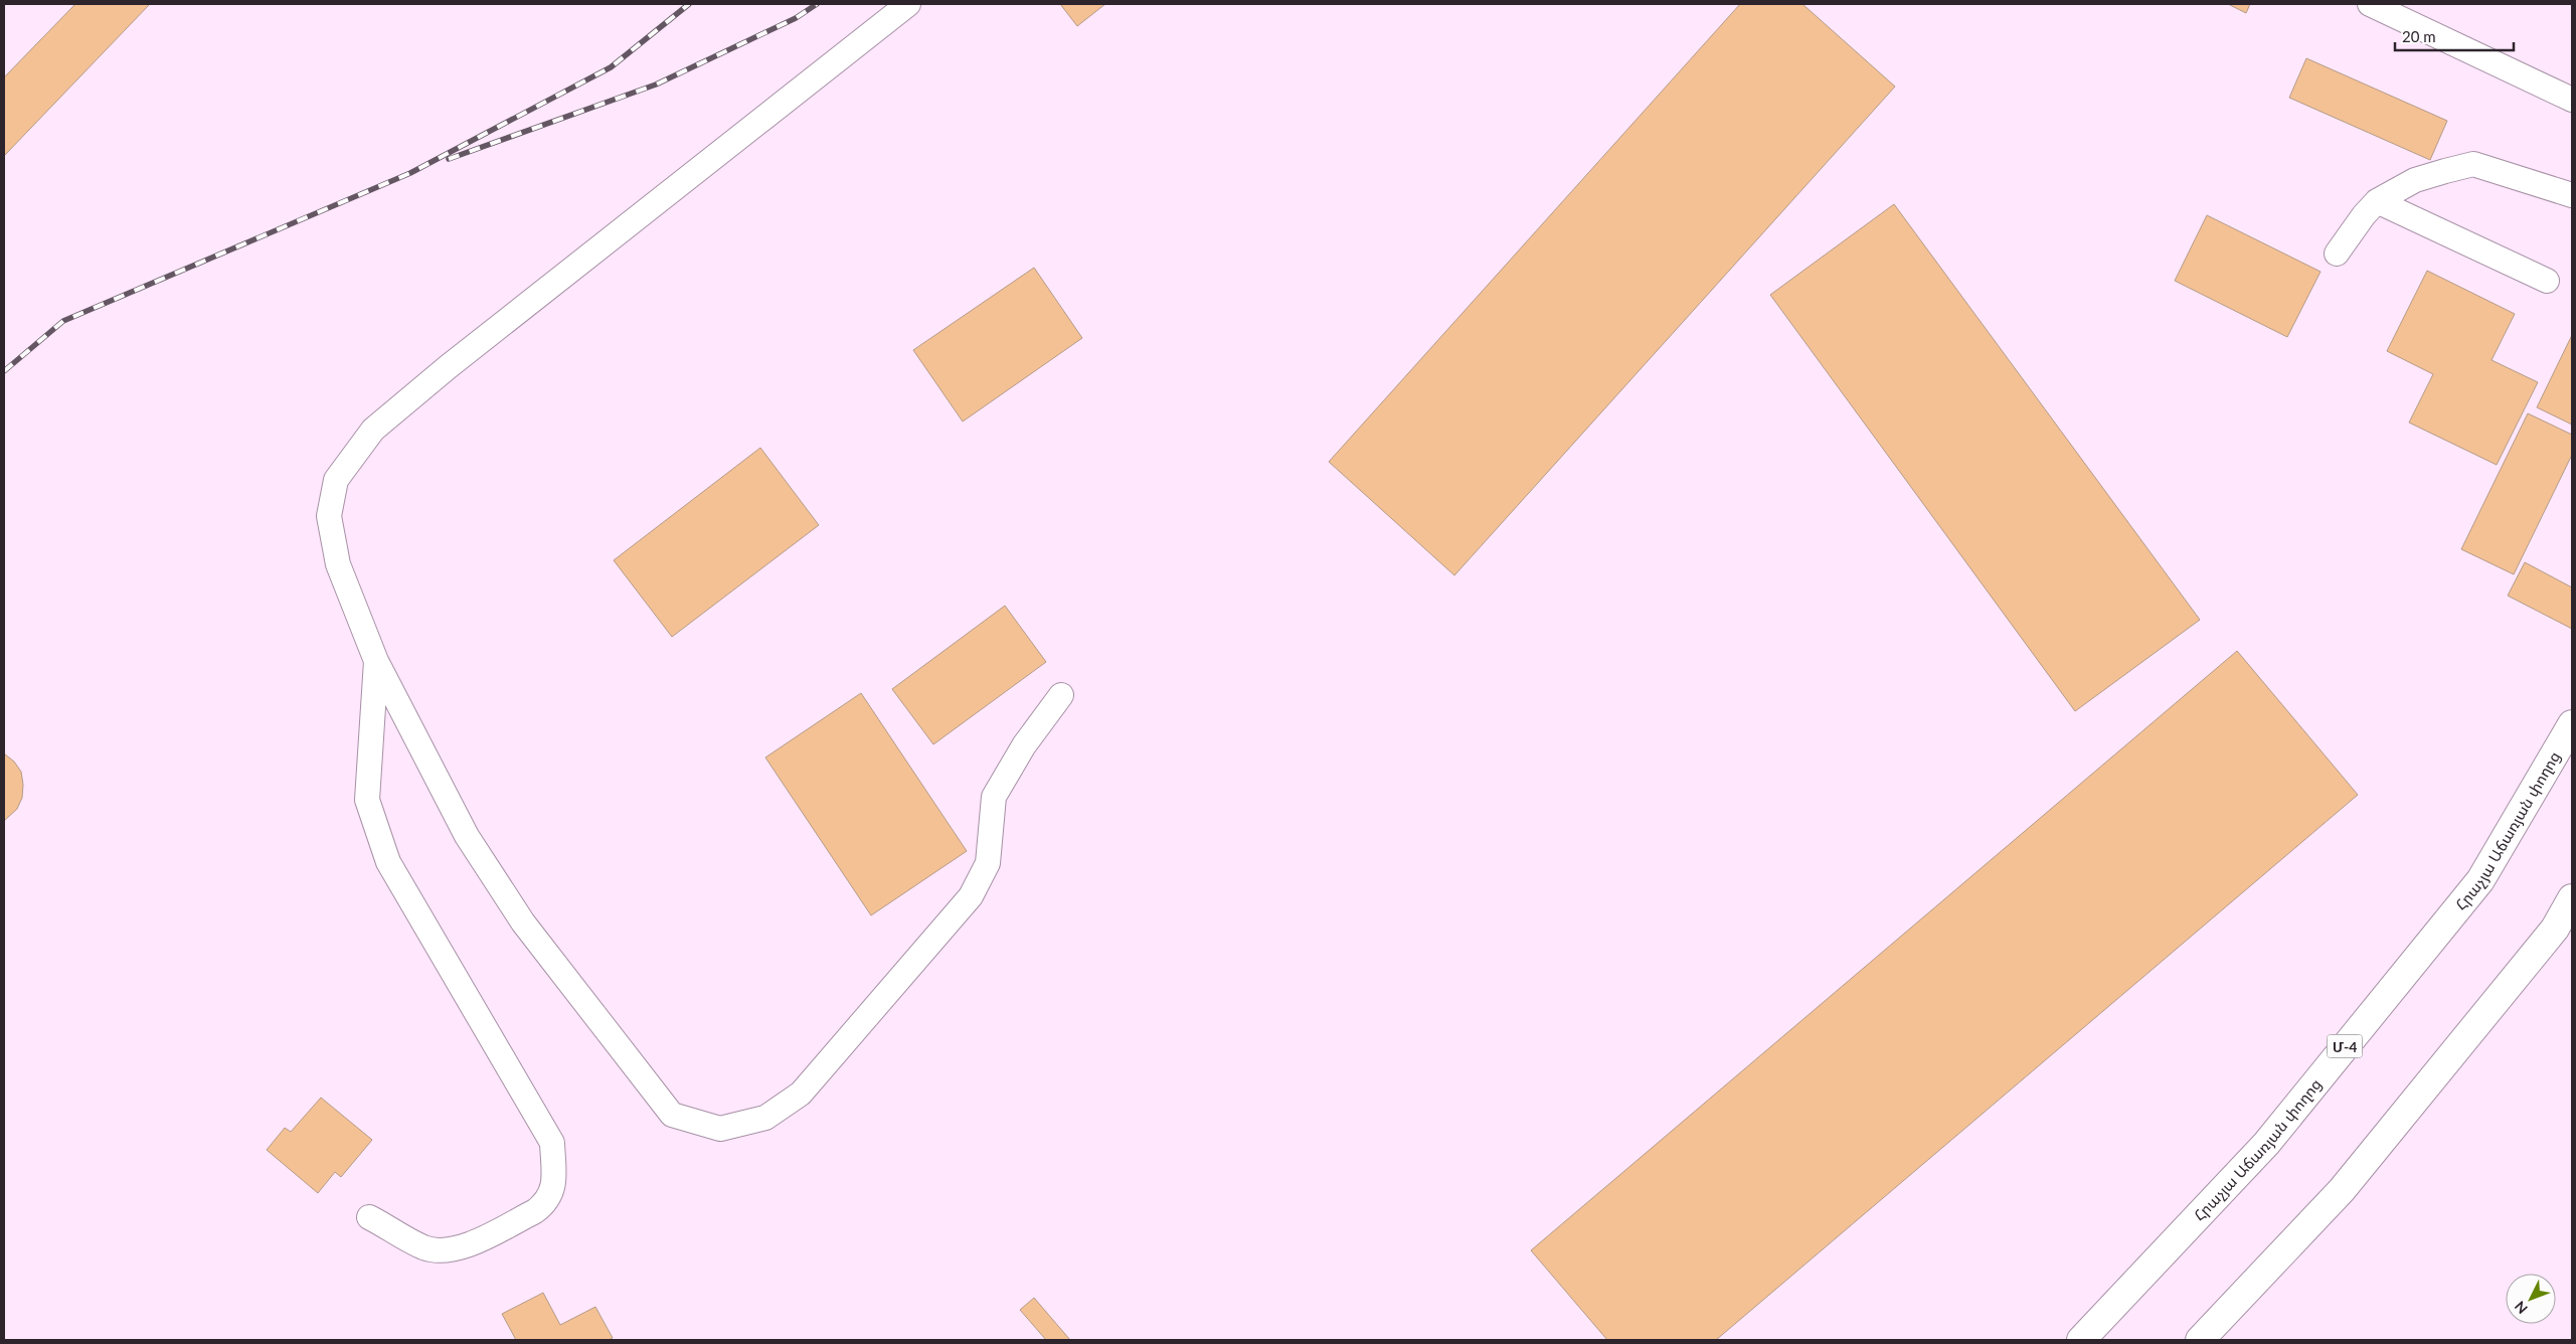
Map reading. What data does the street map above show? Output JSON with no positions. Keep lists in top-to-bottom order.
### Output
{
  "streets": {
    "highway": ["Հրաչյա Աճառյան փողոց", "Մ-4"]
  },
  "scale_bar": "20 m",
  "north": "bottom left"
}
